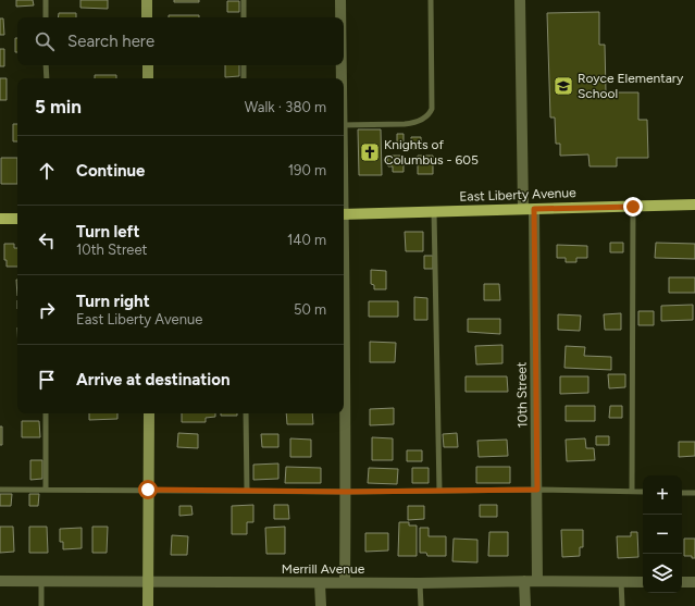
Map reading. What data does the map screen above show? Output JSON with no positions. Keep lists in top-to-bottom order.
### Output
{
  "streets": {
    "main road": ["East Liberty Avenue"],
    "street": ["10th Street", "Merrill Avenue"]
  },
  "crossings": [
    ["East Liberty Avenue", "10th Street"],
    ["10th Street", "Merrill Avenue"]
  ],
  "places": {
    "school or university": ["Royce Elementary School"],
    "church": ["Knights of Columbus - 605"]
  },
  "page": {
    "search": "Search here",
    "heading": ["5 min", "Walk · 380 m"],
    "list": [
      ["Continue", "190 m"],
      ["Turn left", "10th Street", "140 m"],
      ["Turn right", "East Liberty Avenue", "50 m"],
      "Arrive at destination"
    ],
    "map_buttons": ["+", "−"]
  }
}
